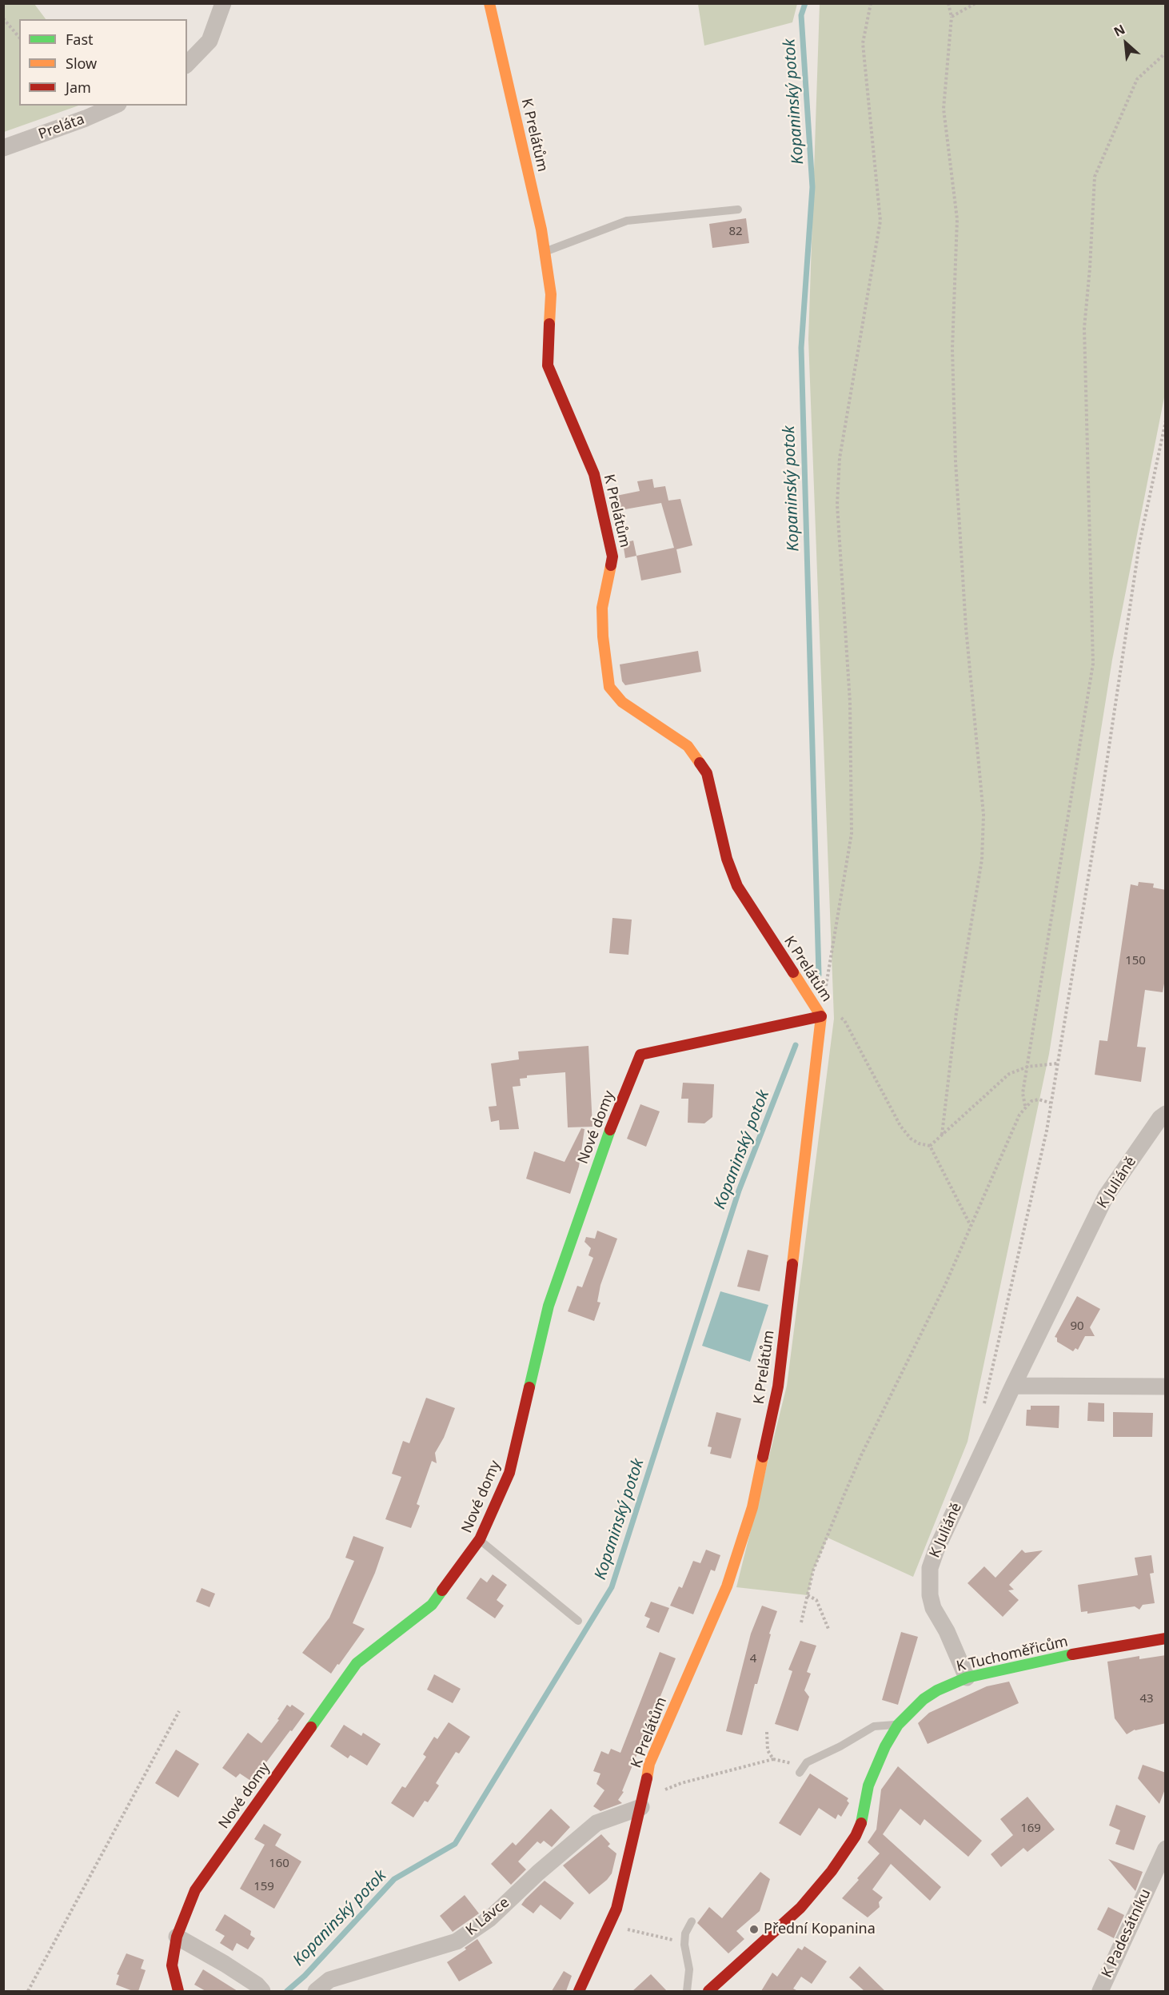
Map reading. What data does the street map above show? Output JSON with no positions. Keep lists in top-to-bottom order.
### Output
{
  "streets": {
    "street": [
      "Preláta",
      "K Prelátům",
      "Nové domy",
      "K Juliáně",
      "K Tuchoměřicům",
      "K Lávce",
      "K Padesátníku"
    ]
  },
  "crossings": [
    ["K Prelátům", "Nové domy"],
    ["K Prelátům", "K Lávce"],
    ["K Juliáně", "K Tuchoměřicům"]
  ],
  "water": ["Kopaninský potok"],
  "places": ["Přední Kopanina"],
  "house_numbers": [
    "82",
    "150",
    "90",
    "4",
    "43",
    "169",
    "160",
    "159"
  ],
  "legend": ["Fast", "Slow", "Jam"],
  "north": "top left"
}
